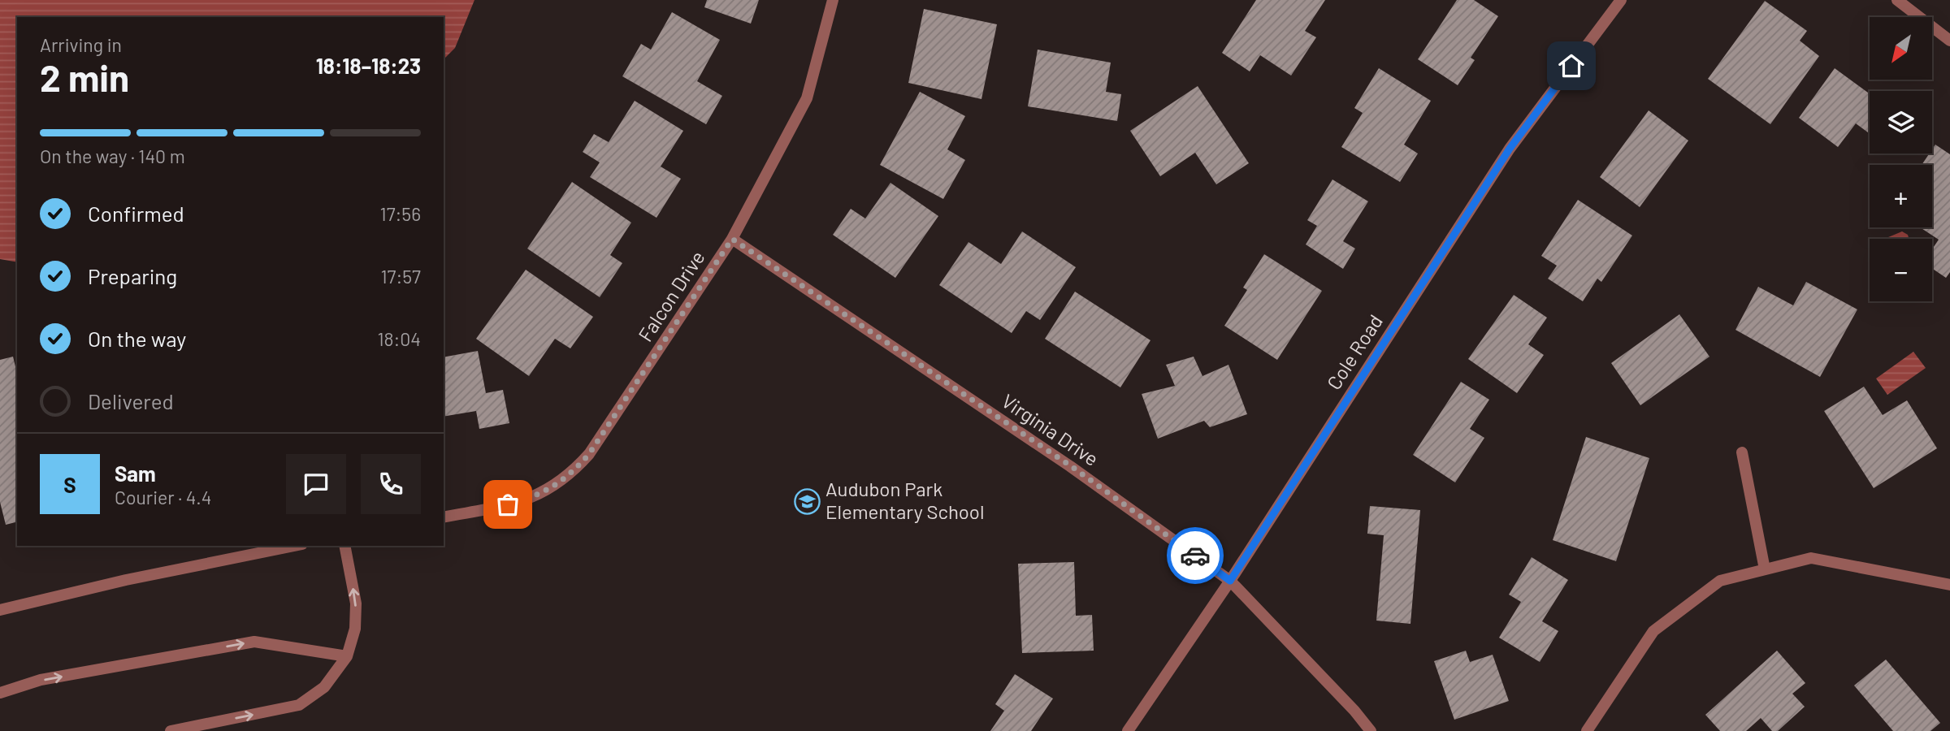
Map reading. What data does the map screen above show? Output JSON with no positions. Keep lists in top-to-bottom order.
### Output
{
  "streets": {
    "street": ["Falcon Drive", "Cole Road", "Virginia Drive"]
  },
  "crossings": [
    ["Falcon Drive", "Virginia Drive"],
    ["Cole Road", "Virginia Drive"]
  ],
  "places": {
    "school or university": ["Audubon Park Elementary School"]
  },
  "north": "bottom left",
  "page": {
    "map_buttons": ["+", "−"],
    "heading": ["2 min", "Arriving in", "18:18–18:23"],
    "panel": ["Sam", "Courier · 4.4"],
    "bar": "On the way · 140 m",
    "list": [
      ["Confirmed", "17:56"],
      ["Preparing", "17:57"],
      ["On the way", "18:04"],
      "Delivered"
    ],
    "round": "S"
  }
}
